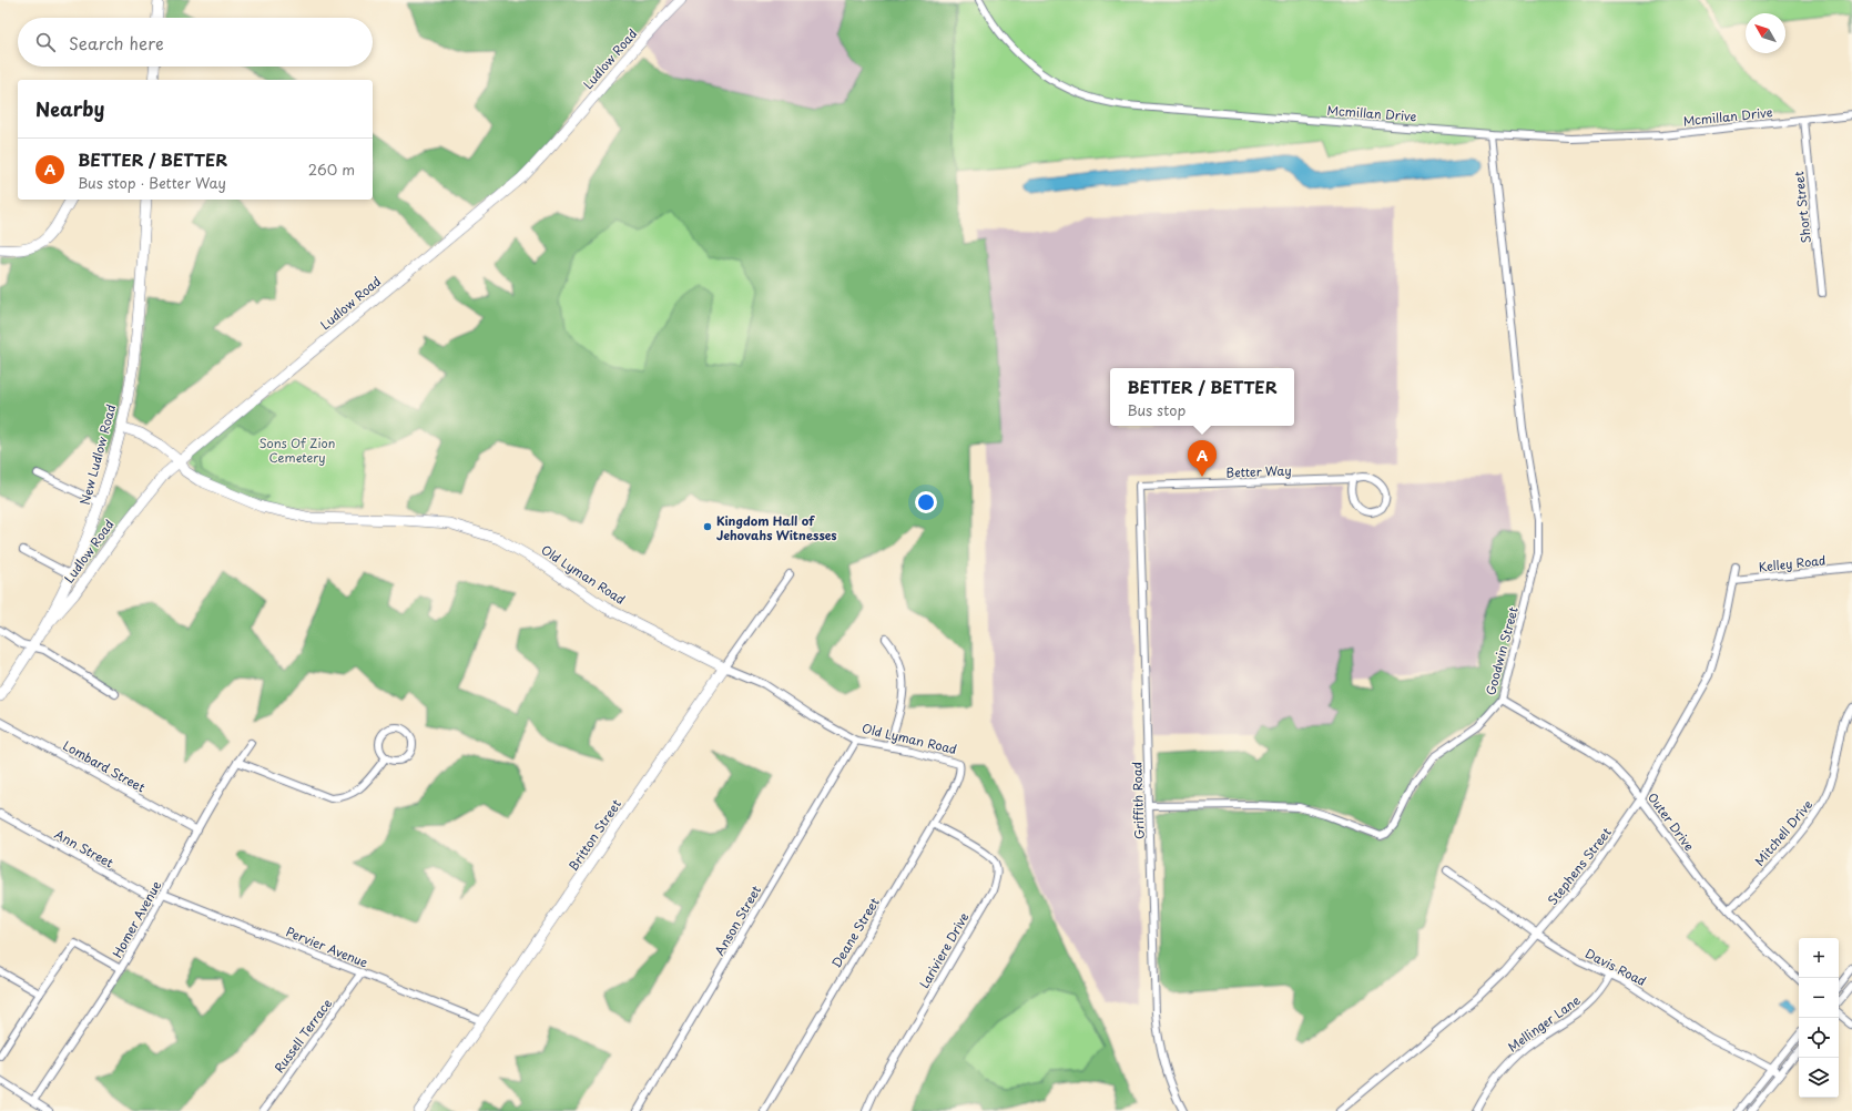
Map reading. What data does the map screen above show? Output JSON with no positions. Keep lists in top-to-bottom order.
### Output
{
  "streets": {
    "street": [
      "Ludlow Road",
      "Mcmillan Drive",
      "Short Street",
      "New Ludlow Road",
      "Better Way",
      "Kelley Road",
      "Old Lyman Road",
      "Goodwin Street",
      "Lombard Street",
      "Griffith Road",
      "Outer Drive",
      "Mitchell Drive",
      "Britton Street",
      "Ann Street",
      "Stephens Street",
      "Homer Avenue",
      "Anson Street",
      "Deane Street",
      "Pervier Avenue",
      "Lariviere Drive",
      "Davis Road",
      "Mellinger Lane",
      "Russell Terrace"
    ]
  },
  "crossings": [
    ["Ludlow Road", "New Ludlow Road"],
    ["Ludlow Road", "Old Lyman Road"],
    ["Mcmillan Drive", "Short Street"],
    ["Mcmillan Drive", "Goodwin Street"],
    ["New Ludlow Road", "Old Lyman Road"],
    ["Better Way", "Griffith Road"],
    ["Kelley Road", "Stephens Street"],
    ["Old Lyman Road", "Britton Street"],
    ["Old Lyman Road", "Anson Street"],
    ["Old Lyman Road", "Deane Street"],
    ["Goodwin Street", "Griffith Road"],
    ["Goodwin Street", "Outer Drive"],
    ["Lombard Street", "Homer Avenue"],
    ["Outer Drive", "Mitchell Drive"],
    ["Outer Drive", "Stephens Street"],
    ["Britton Street", "Pervier Avenue"],
    ["Ann Street", "Homer Avenue"],
    ["Stephens Street", "Davis Road"],
    ["Homer Avenue", "Pervier Avenue"],
    ["Deane Street", "Lariviere Drive"],
    ["Pervier Avenue", "Russell Terrace"],
    ["Davis Road", "Mellinger Lane"]
  ],
  "parks": ["Sons Of Zion Cemetery"],
  "places": ["Kingdom Hall of Jehovahs Witnesses"],
  "north": "top left",
  "page": {
    "search": "Search here",
    "heading": "Nearby",
    "list": [
      {
        "mark": "A",
        "name": "BETTER / BETTER",
        "note": "Bus stop · Better Way",
        "value": "260 m"
      }
    ],
    "popup": ["BETTER / BETTER", "Bus stop"],
    "pins": "A",
    "map_buttons": ["+", "−"]
  }
}
